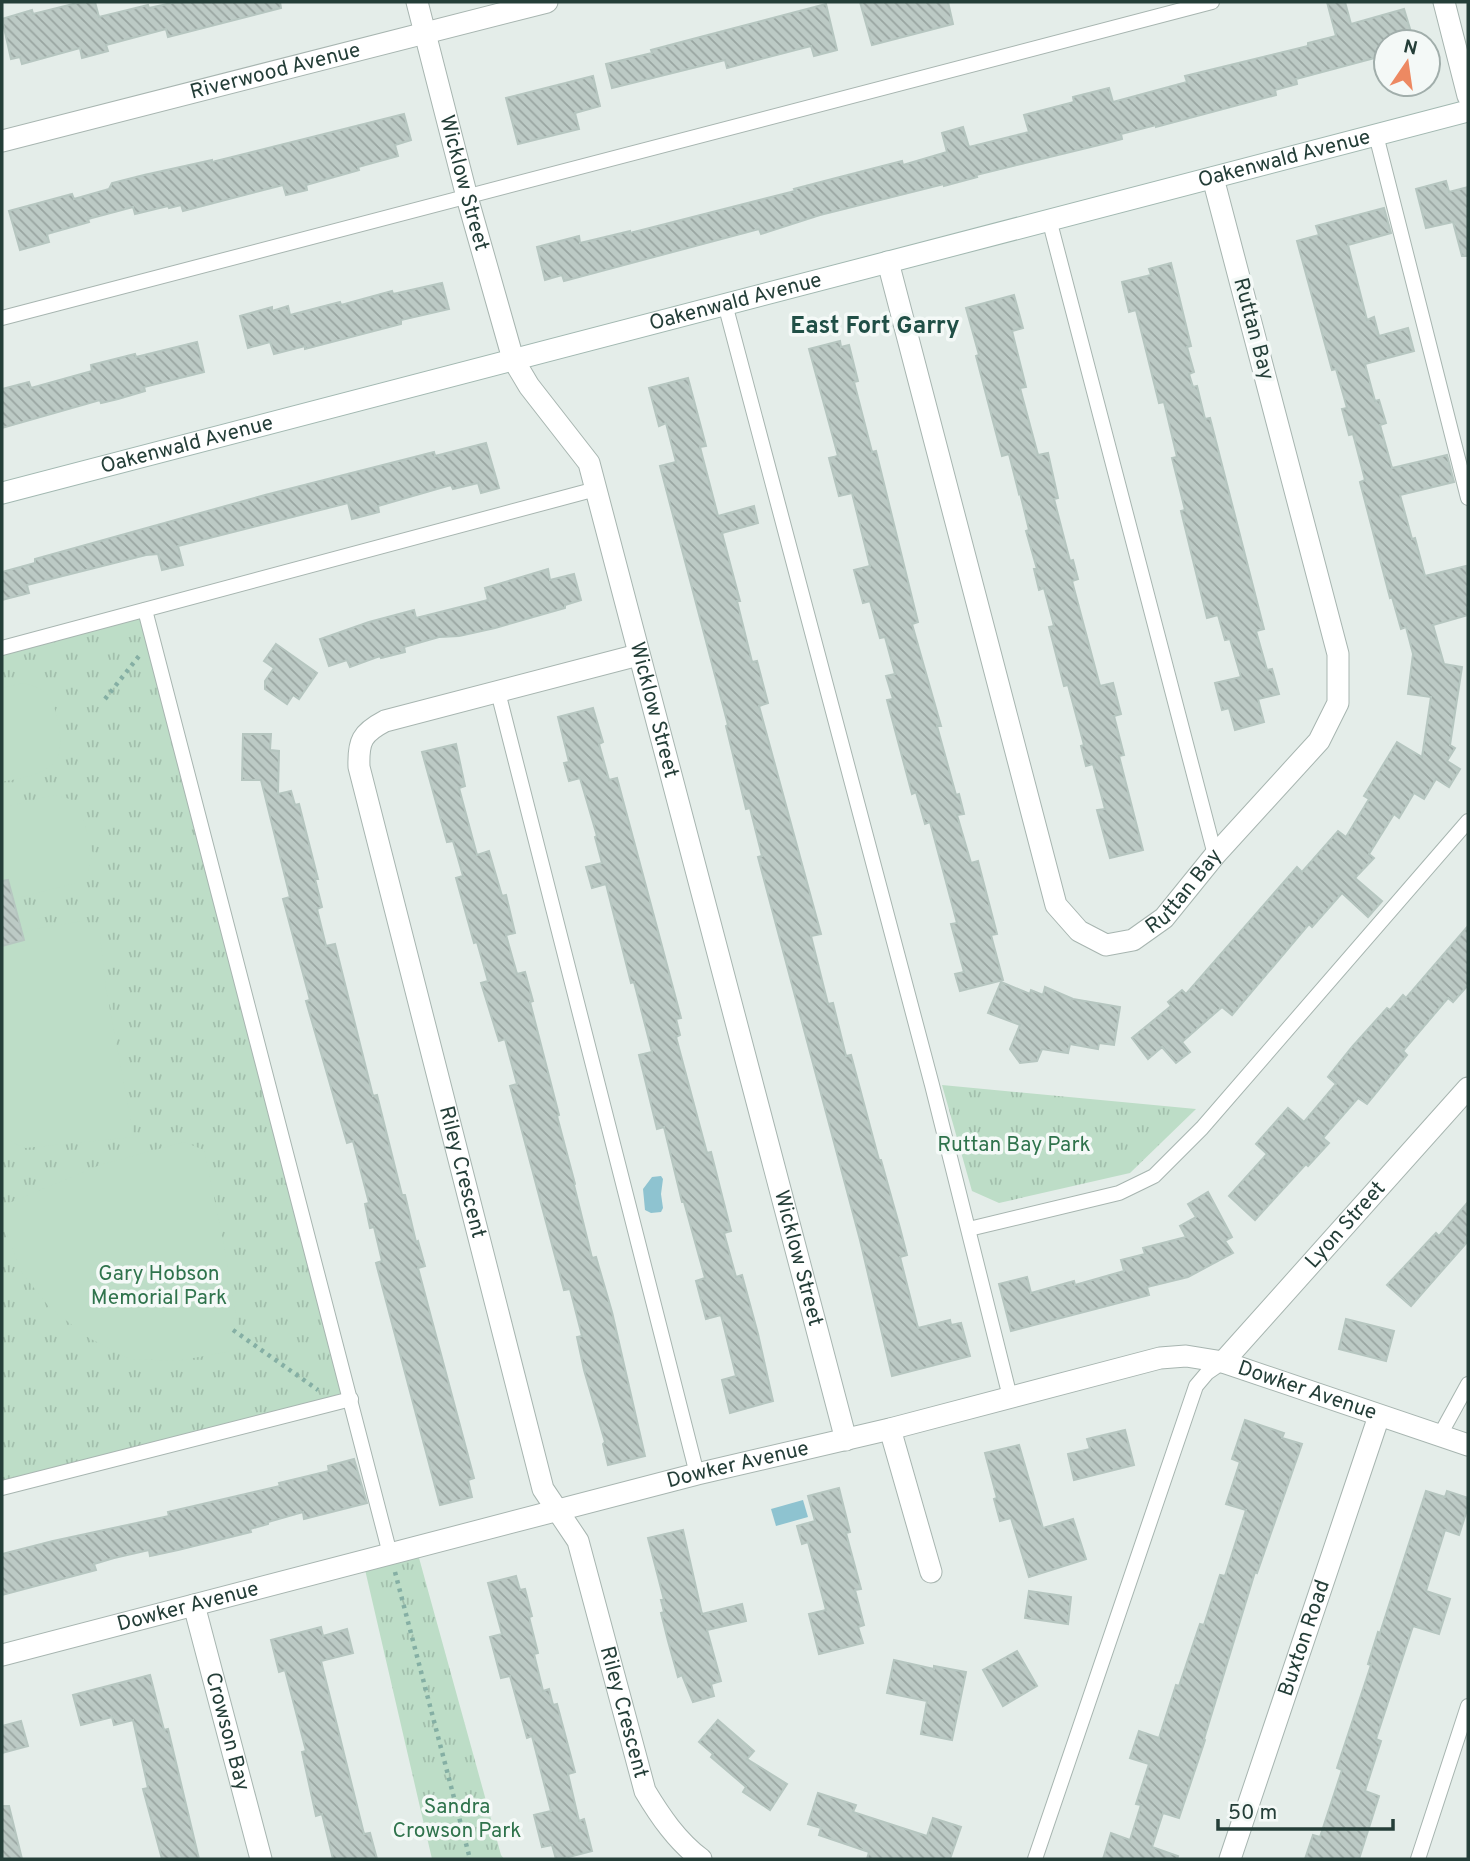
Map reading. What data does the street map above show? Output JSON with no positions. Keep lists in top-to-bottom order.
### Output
{
  "streets": {
    "street": [
      "Riverwood Avenue",
      "Oakenwald Avenue",
      "Wicklow Street",
      "Ruttan Bay",
      "Riley Crescent",
      "Lyon Street",
      "Dowker Avenue",
      "Buxton Road",
      "Crowson Bay"
    ]
  },
  "crossings": [
    ["Riverwood Avenue", "Wicklow Street"],
    ["Oakenwald Avenue", "Wicklow Street"],
    ["Oakenwald Avenue", "Ruttan Bay"],
    ["Wicklow Street", "Riley Crescent"],
    ["Wicklow Street", "Dowker Avenue"],
    ["Riley Crescent", "Dowker Avenue"],
    ["Lyon Street", "Dowker Avenue"],
    ["Dowker Avenue", "Buxton Road"],
    ["Dowker Avenue", "Crowson Bay"]
  ],
  "districts": ["East Fort Garry"],
  "parks": ["Ruttan Bay Park", "Gary Hobson Memorial Park", "Sandra Crowson Park"],
  "scale_bar": "50 m",
  "north": "top"
}
